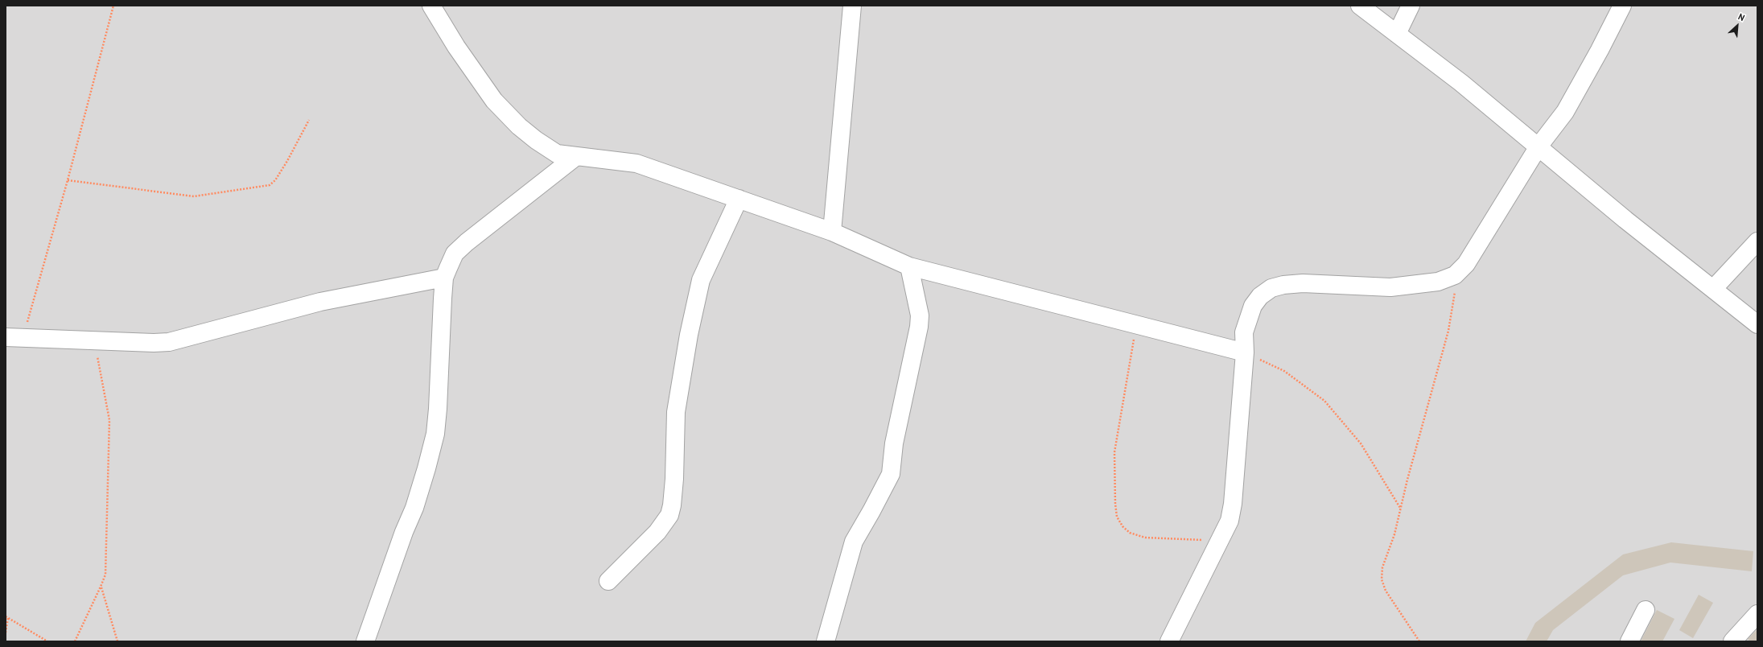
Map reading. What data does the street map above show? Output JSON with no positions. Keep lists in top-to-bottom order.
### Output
{
  "north": "top right"
}
